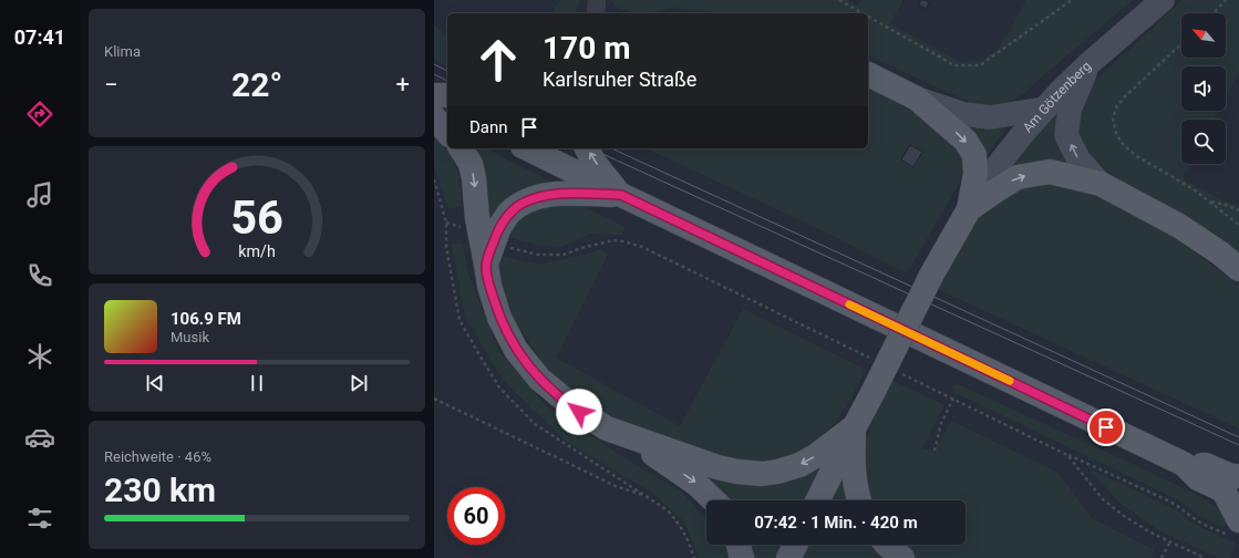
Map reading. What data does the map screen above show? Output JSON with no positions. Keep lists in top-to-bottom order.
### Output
{
  "streets": {
    "street": ["Am Götzenberg"]
  },
  "north": "top left",
  "page": {
    "tabs": "07:41",
    "tile": [
      "Klima",
      ["Reichweite · 46%", "230 km"]
    ],
    "turn": ["170 m", "Karlsruher Straße"],
    "heat": ["−", "22°", "+"],
    "then": "Dann",
    "song": ["106.9 FM", "Musik"],
    "limit": "60",
    "trip": "07:42 · 1 Min. · 420 m",
    "gauge": ["56", "km/h"]
  }
}
